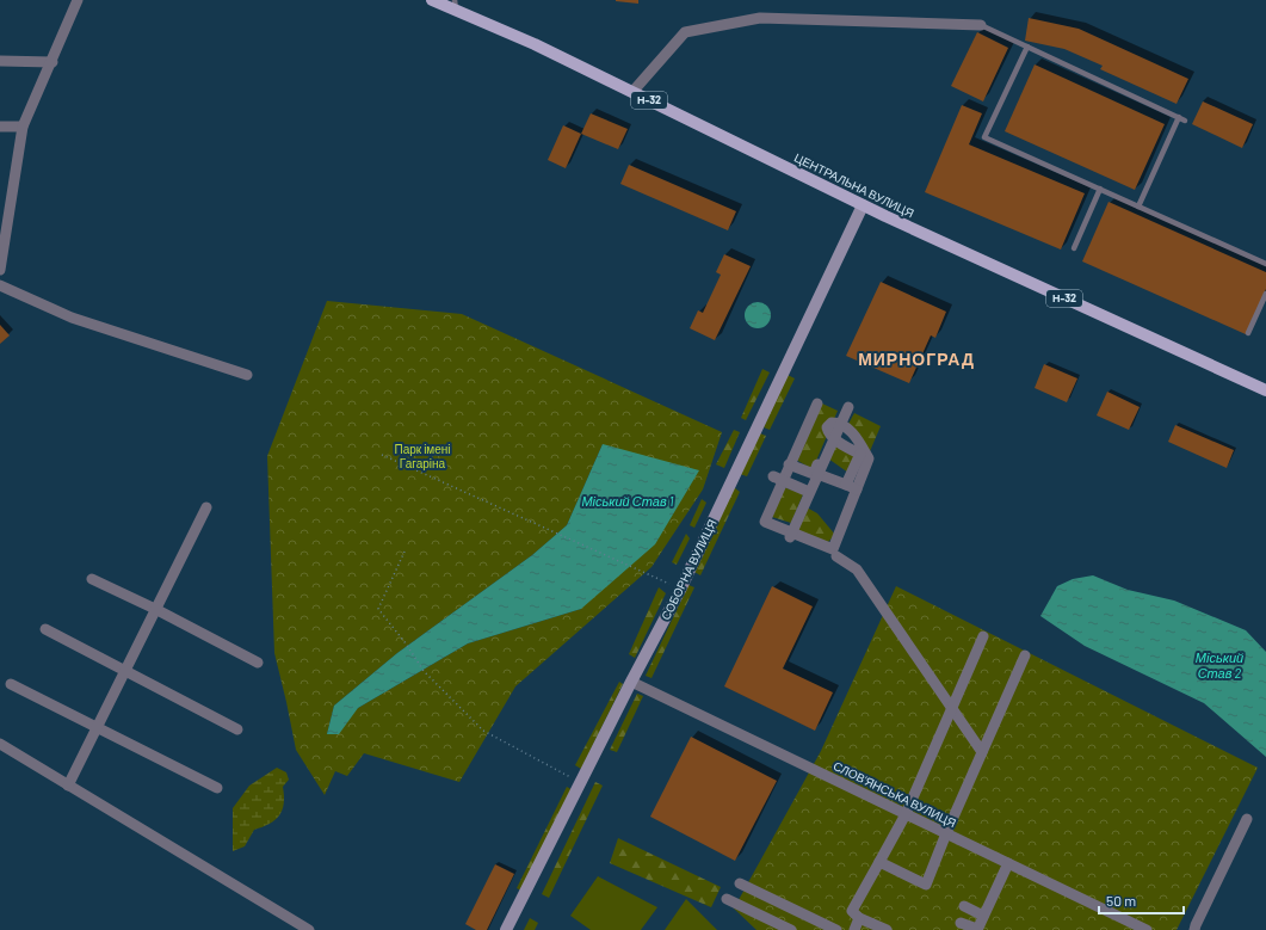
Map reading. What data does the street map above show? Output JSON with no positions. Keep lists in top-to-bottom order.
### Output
{
  "streets": {
    "main road": ["Н-32", "ЦЕНТРАЛЬНА ВУЛИЦЯ"],
    "street": ["СОБОРНА ВУЛИЦЯ", "СЛОВ'ЯНСЬКА ВУЛИЦЯ"]
  },
  "crossings": [
    ["ЦЕНТРАЛЬНА ВУЛИЦЯ", "СОБОРНА ВУЛИЦЯ"],
    ["СОБОРНА ВУЛИЦЯ", "СЛОВ'ЯНСЬКА ВУЛИЦЯ"]
  ],
  "districts": ["МИРНОГРАД"],
  "water": ["Міський Став 1", "Міський Став 2"],
  "parks": ["Парк імені Гагаріна"],
  "scale_bar": "50 m"
}
